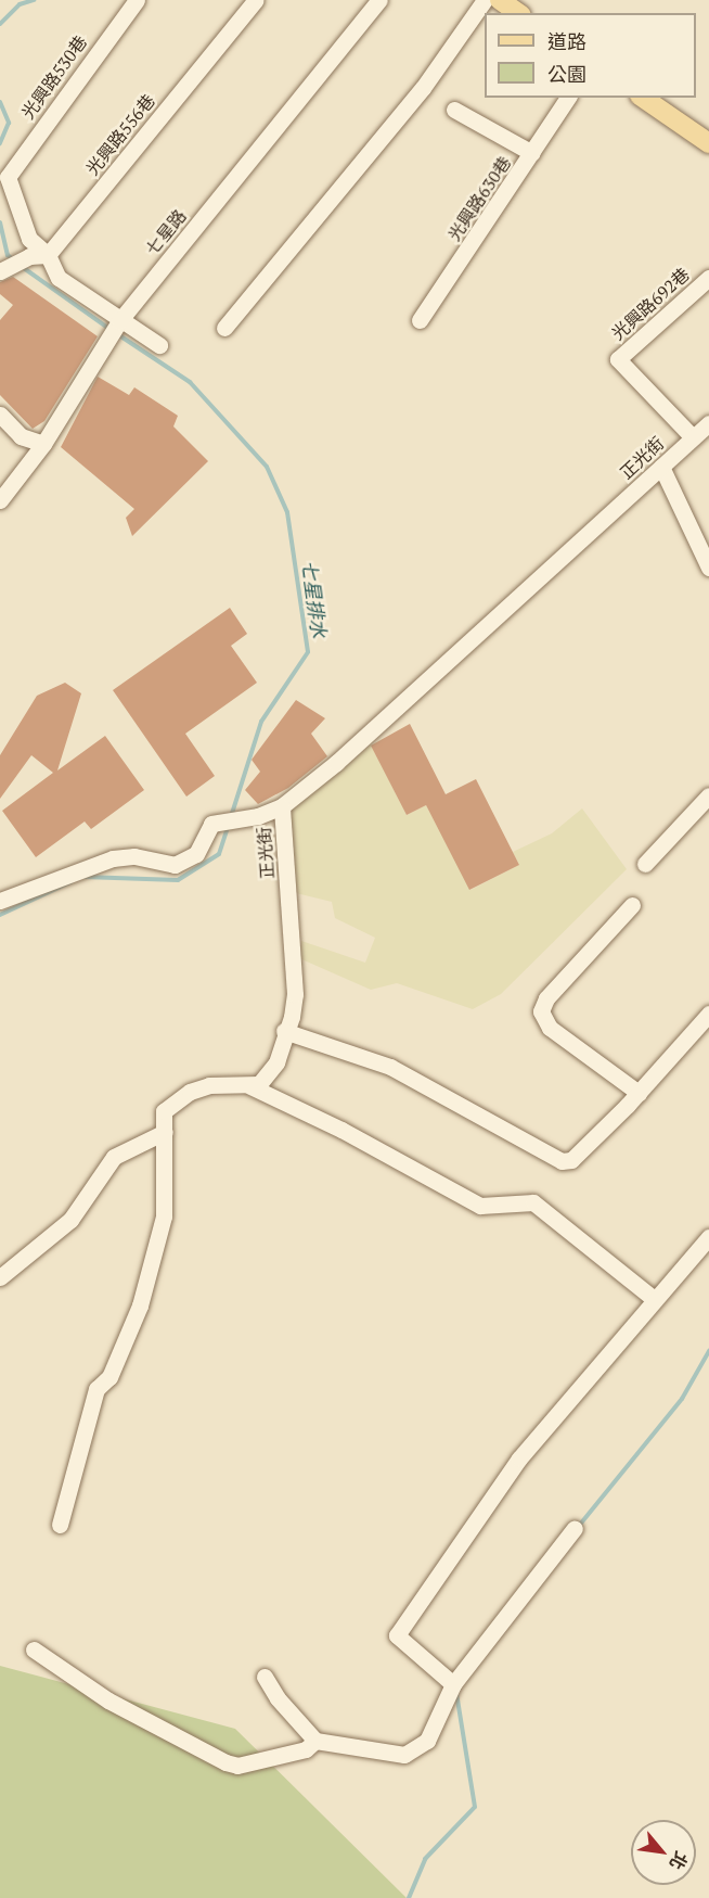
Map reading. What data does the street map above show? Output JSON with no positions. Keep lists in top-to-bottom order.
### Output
{
  "streets": {
    "street": [
      "光興路530巷",
      "光興路556巷",
      "光興路630巷",
      "七星路",
      "光興路692巷",
      "正光街"
    ]
  },
  "crossings": [
    ["光興路530巷", "光興路556巷"],
    ["光興路530巷", "七星路"],
    ["光興路692巷", "正光街"]
  ],
  "water": ["七星排水"],
  "legend": ["道路", "公園"],
  "north": "bottom right"
}
